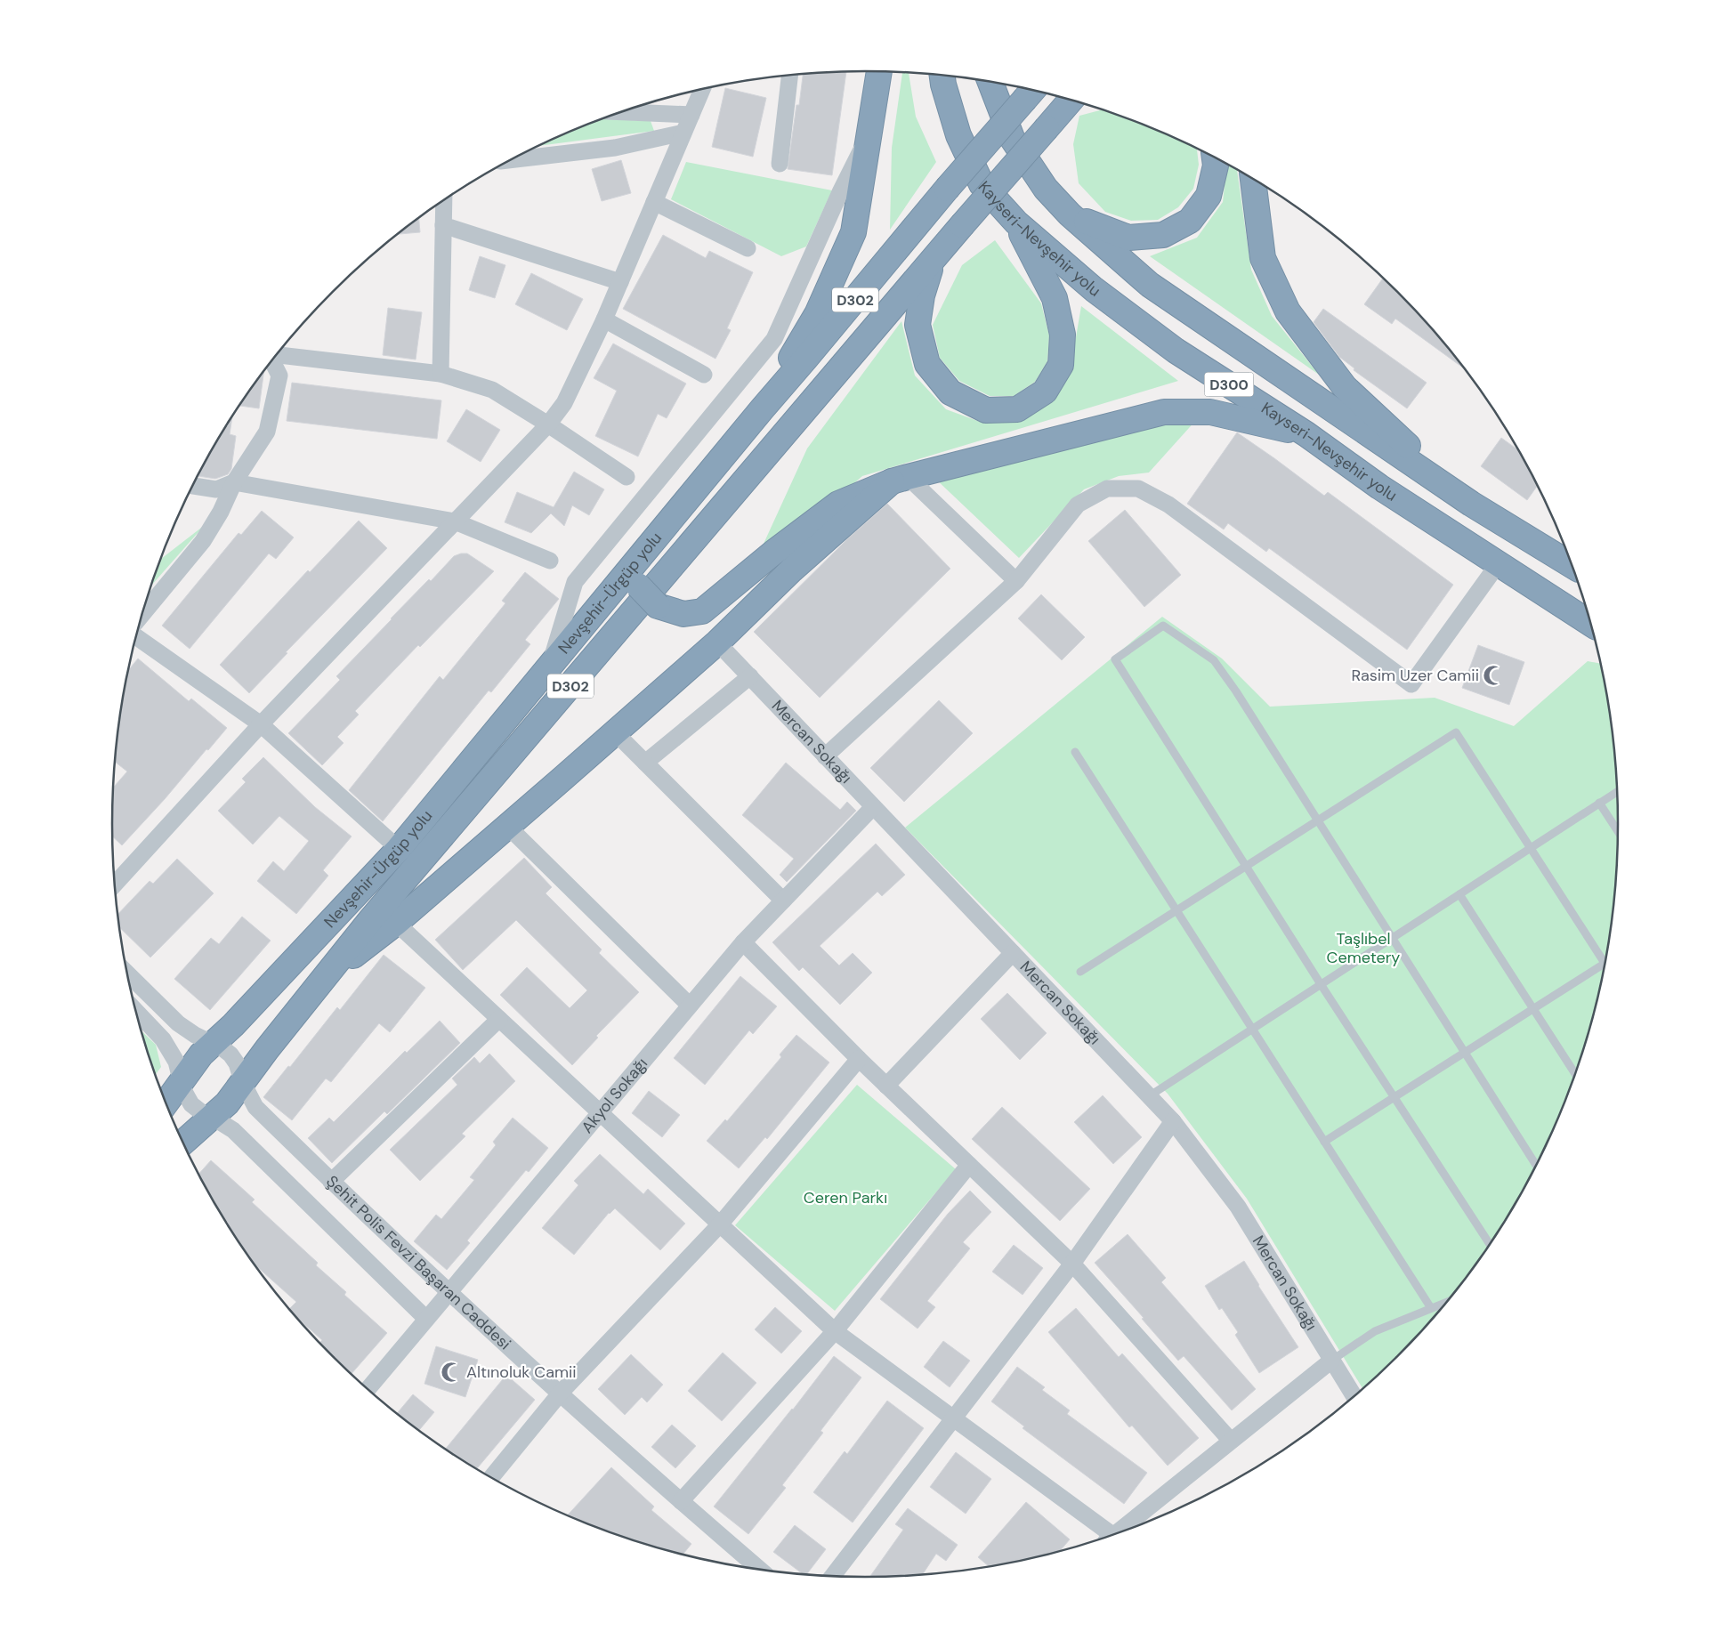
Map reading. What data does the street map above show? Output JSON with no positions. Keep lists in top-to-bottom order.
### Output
{
  "streets": {
    "highway": [
      "Kayseri-Nevşehir yolu",
      "D302",
      "D300",
      "Nevşehir-Ürgüp yolu"
    ],
    "street": ["Mercan Sokağı", "Akyol Sokağı", "Şehit Polis Fevzi Başaran Caddesi"]
  },
  "crossings": [
    ["Nevşehir-Ürgüp yolu", "Şehit Polis Fevzi Başaran Caddesi"],
    ["Mercan Sokağı", "Akyol Sokağı"],
    ["Akyol Sokağı", "Şehit Polis Fevzi Başaran Caddesi"]
  ],
  "parks": ["Taşlıbel Cemetery", "Ceren Parkı"],
  "places": {
    "mosque": ["Rasim Uzer Camii", "Altınoluk Camii"]
  }
}
